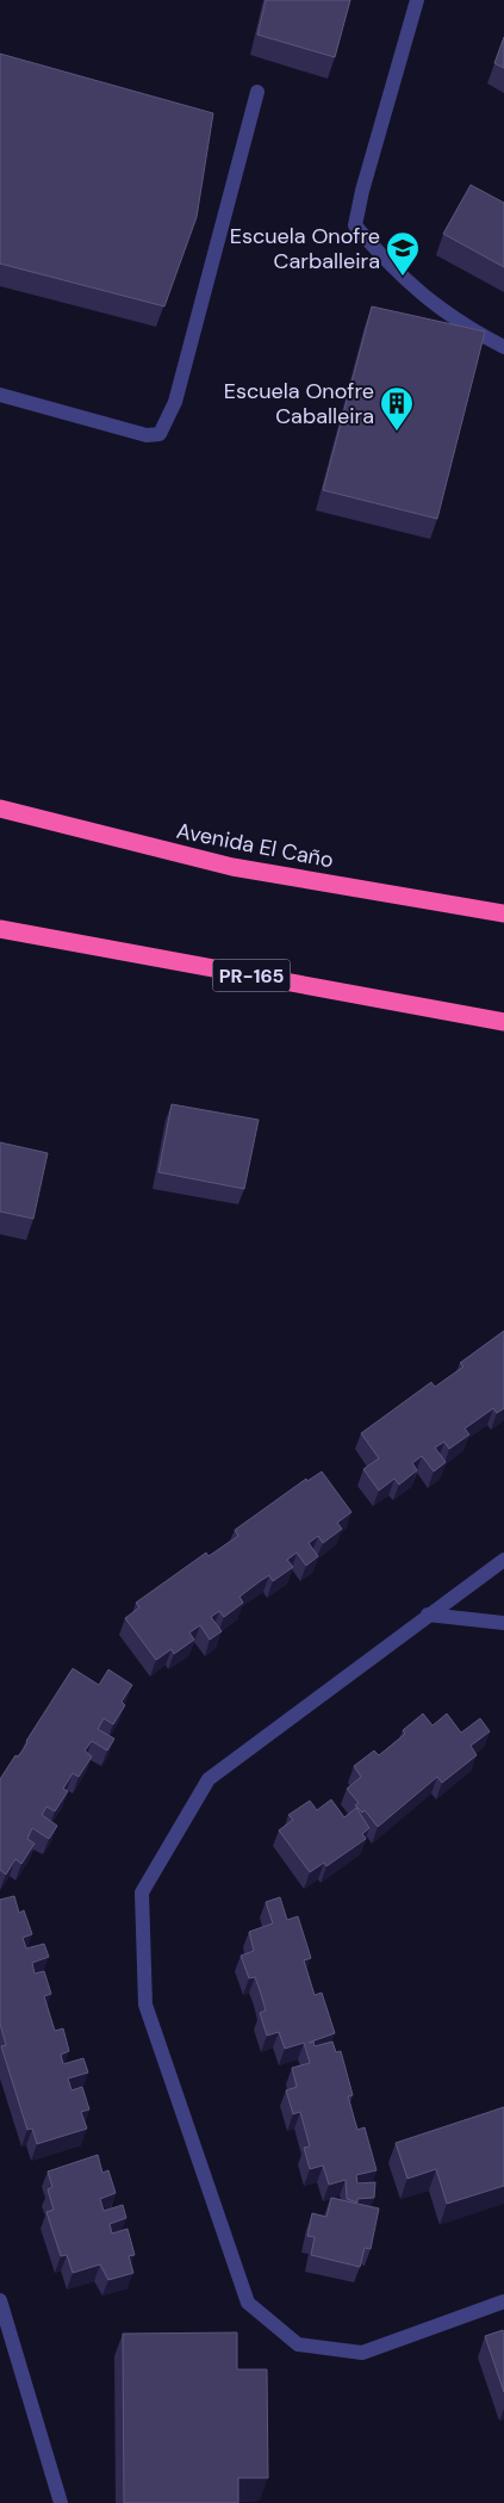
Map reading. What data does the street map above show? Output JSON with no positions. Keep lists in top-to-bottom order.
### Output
{
  "streets": {
    "highway": ["Avenida El Caño", "PR-165"]
  },
  "places": {
    "school or university": ["Escuela Onofre Carballeira"],
    "building": ["Escuela Onofre Caballeira"]
  }
}
